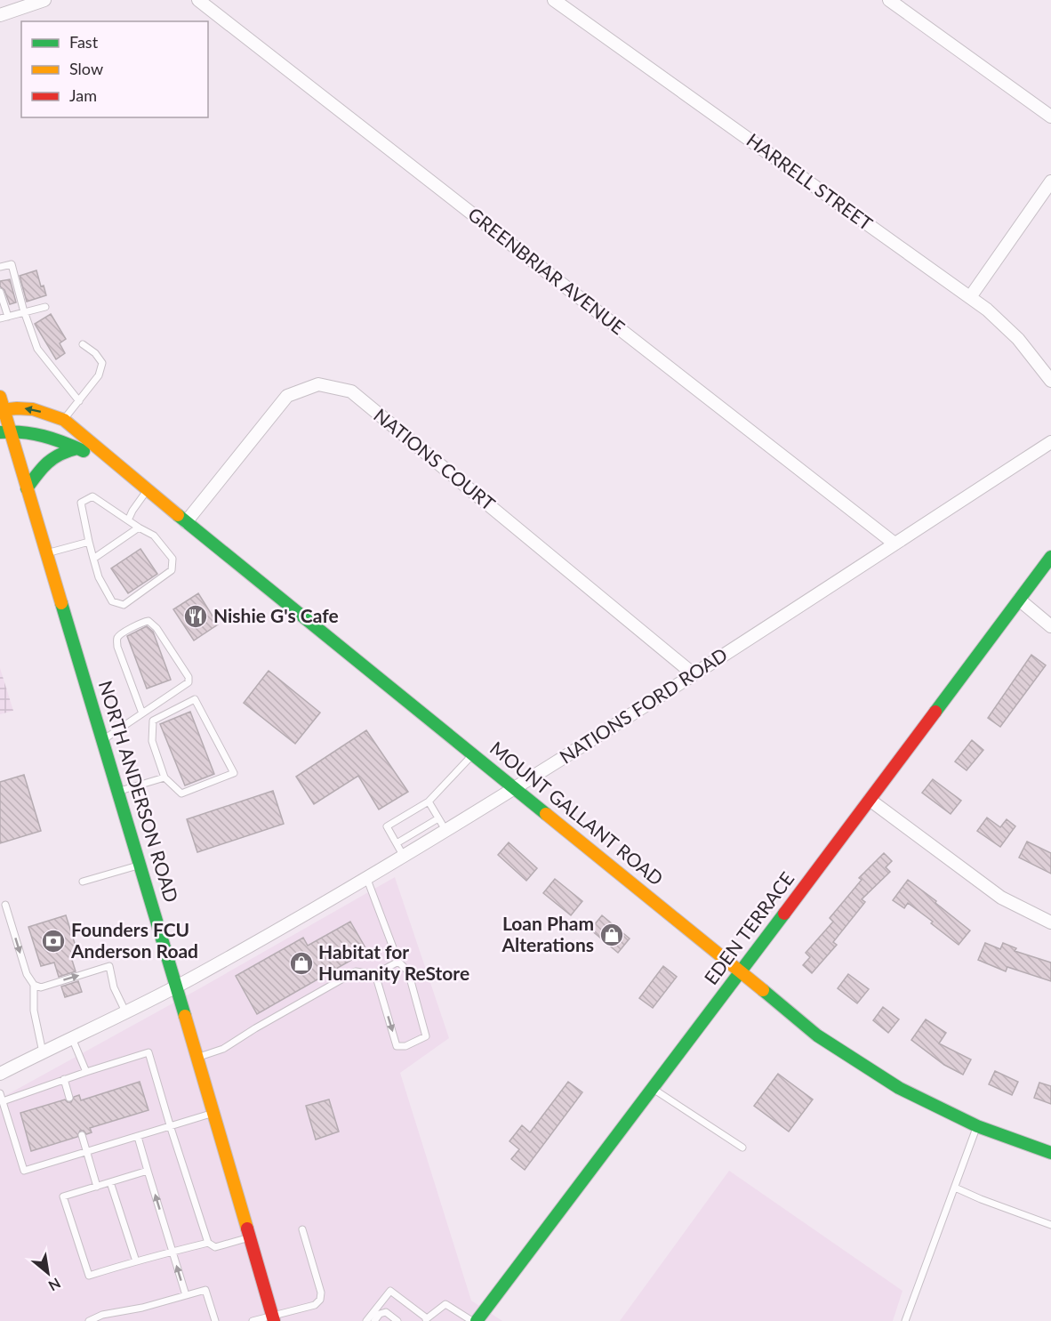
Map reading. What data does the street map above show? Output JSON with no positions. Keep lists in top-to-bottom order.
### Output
{
  "streets": {
    "street": [
      "HARRELL STREET",
      "GREENBRIAR AVENUE",
      "NATIONS COURT",
      "NATIONS FORD ROAD",
      "NORTH ANDERSON ROAD",
      "MOUNT GALLANT ROAD",
      "EDEN TERRACE"
    ]
  },
  "crossings": [
    ["GREENBRIAR AVENUE", "NATIONS FORD ROAD"],
    ["NATIONS COURT", "NATIONS FORD ROAD"],
    ["NATIONS COURT", "MOUNT GALLANT ROAD"],
    ["NATIONS FORD ROAD", "NORTH ANDERSON ROAD"],
    ["NATIONS FORD ROAD", "MOUNT GALLANT ROAD"],
    ["NORTH ANDERSON ROAD", "MOUNT GALLANT ROAD"],
    ["MOUNT GALLANT ROAD", "EDEN TERRACE"]
  ],
  "places": {
    "restaurant": ["Nishie G's Cafe"],
    "shop": ["Loan Pham Alterations", "Habitat for Humanity ReStore"],
    "bank": ["Founders FCU Anderson Road"]
  },
  "legend": ["Fast", "Slow", "Jam"],
  "north": "bottom right"
}
